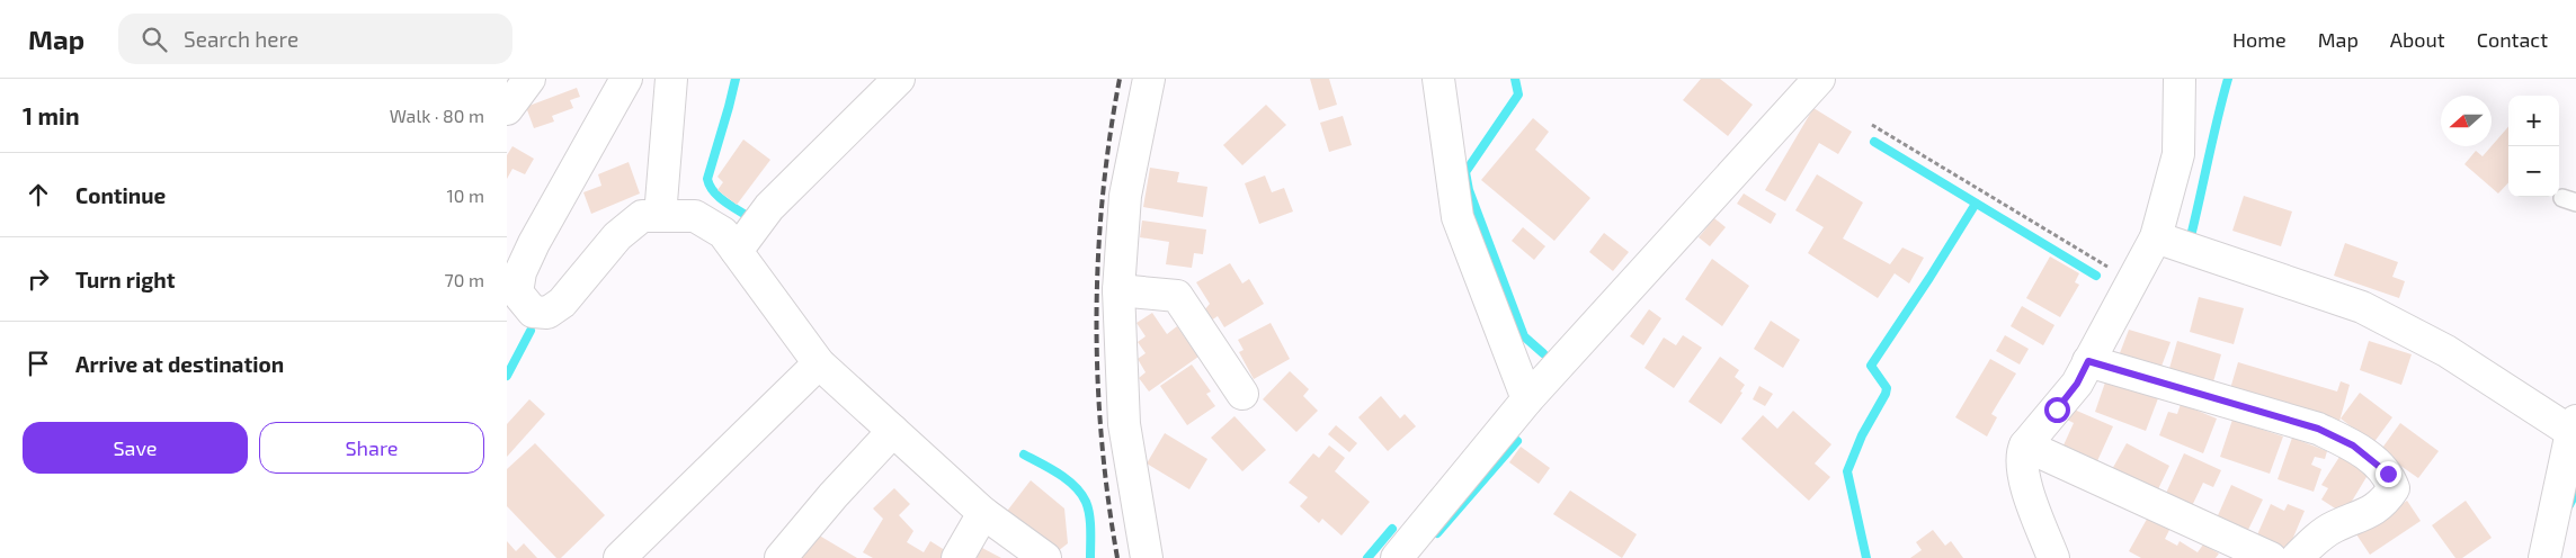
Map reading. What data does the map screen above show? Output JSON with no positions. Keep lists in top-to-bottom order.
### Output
{
  "north": "left",
  "page": {
    "header": "Map",
    "search": "Search here",
    "nav": [
      "Home",
      "Map",
      "About",
      "Contact"
    ],
    "heading": ["1 min", "Walk · 80 m"],
    "map_buttons": ["+", "−"],
    "list": [
      ["Continue", "10 m"],
      ["Turn right", "70 m"],
      "Arrive at destination"
    ],
    "buttons": ["Save", "Share"]
  }
}
